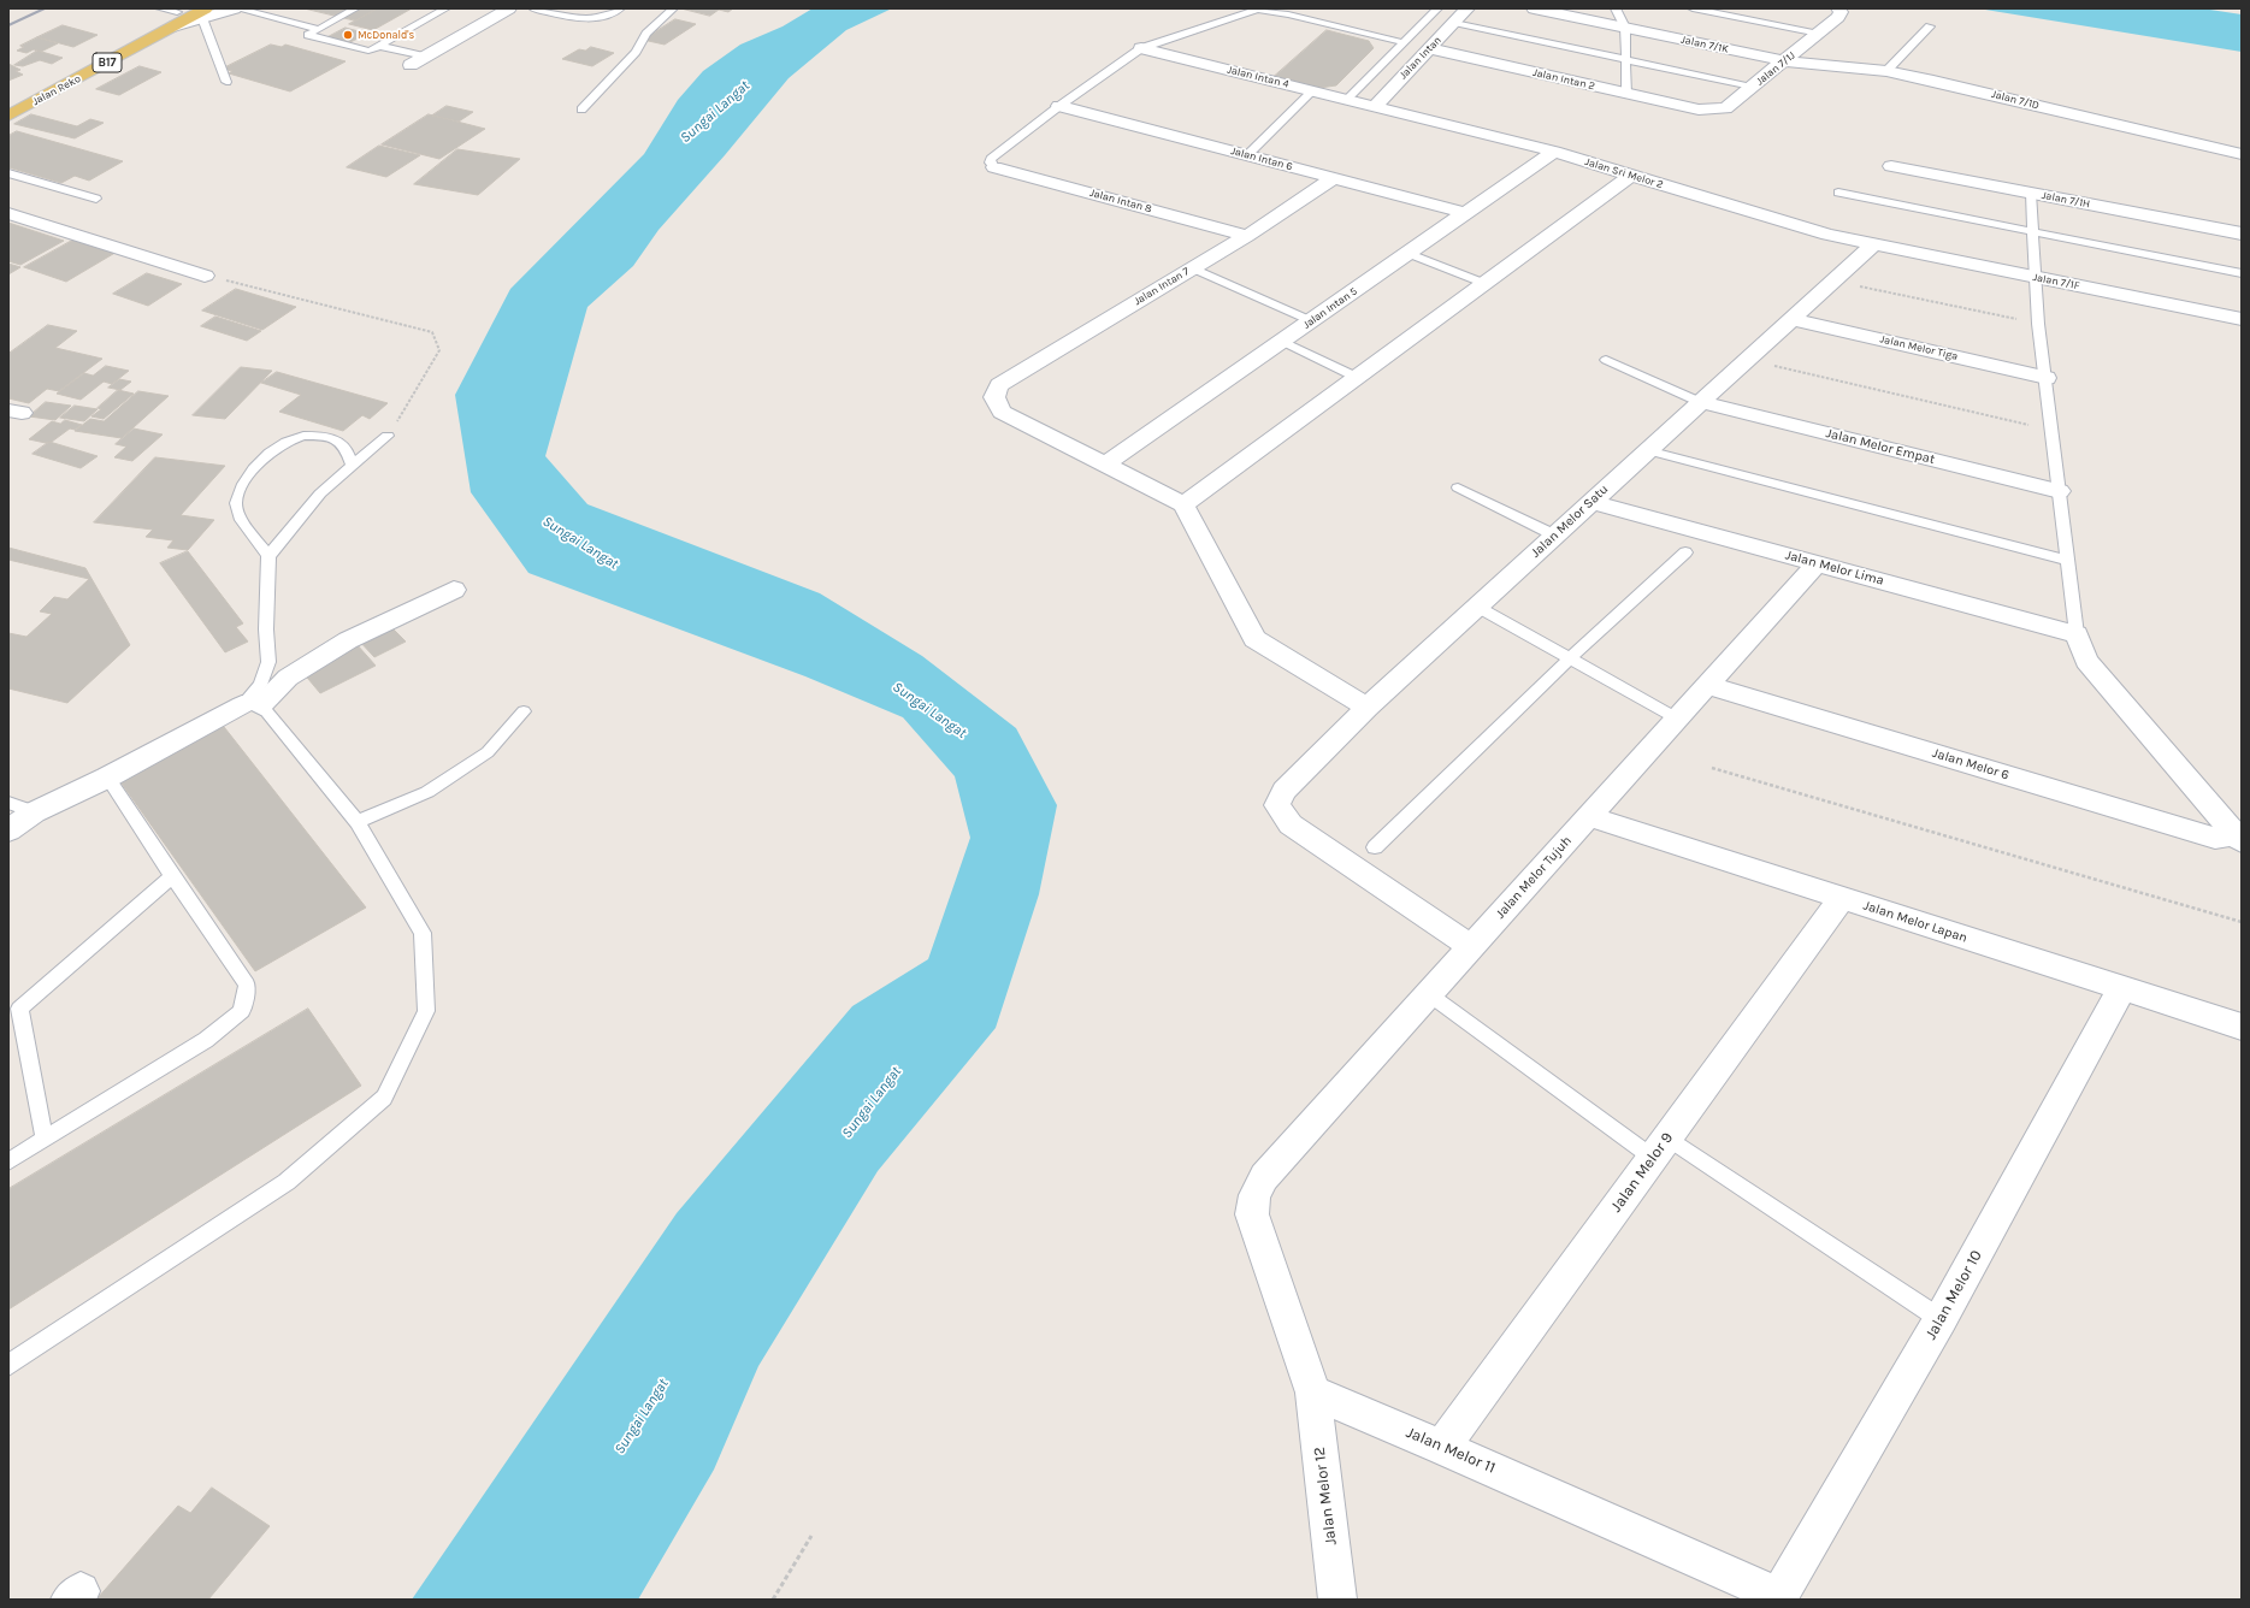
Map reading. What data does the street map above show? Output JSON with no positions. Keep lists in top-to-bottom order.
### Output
{
  "streets": {
    "main road": ["B17", "Jalan Reko"],
    "street": [
      "Jalan 7/1K",
      "Jalan Intan",
      "Jalan 7/1J",
      "Jalan Intan 4",
      "Jalan Intan 2",
      "Jalan 7/1D",
      "Jalan Intan 6",
      "Jalan Sri Melor 2",
      "Jalan 7/1H",
      "Jalan Intan 8",
      "Jalan 7/1F",
      "Jalan Intan 7",
      "Jalan Intan 5",
      "Jalan Melor Tiga",
      "Jalan Melor Empat",
      "Jalan Melor Satu",
      "Jalan Melor Lima",
      "Jalan Melor 6",
      "Jalan Melor Tujuh",
      "Jalan Melor Lapan",
      "Jalan Melor 9",
      "Jalan Melor 10",
      "Jalan Melor 11",
      "Jalan Melor 12"
    ]
  },
  "crossings": [
    ["Jalan 7/1K", "Jalan 7/1J"],
    ["Jalan 7/1K", "Jalan 7/1D"],
    ["Jalan Intan", "Jalan Intan 4"],
    ["Jalan Intan", "Jalan Intan 2"],
    ["Jalan Intan", "Jalan Sri Melor 2"],
    ["Jalan 7/1J", "Jalan Intan 2"],
    ["Jalan 7/1J", "Jalan 7/1D"],
    ["Jalan Intan 4", "Jalan Sri Melor 2"],
    ["Jalan Intan 6", "Jalan Intan 7"],
    ["Jalan Intan 6", "Jalan Intan 5"],
    ["Jalan Sri Melor 2", "Jalan 7/1F"],
    ["Jalan Sri Melor 2", "Jalan Intan 5"],
    ["Jalan Sri Melor 2", "Jalan Melor Satu"],
    ["Jalan Intan 8", "Jalan Intan 7"],
    ["Jalan 7/1F", "Jalan Melor Satu"],
    ["Jalan Intan 7", "Jalan Intan 5"],
    ["Jalan Melor Tiga", "Jalan Melor Satu"],
    ["Jalan Melor Empat", "Jalan Melor Satu"],
    ["Jalan Melor Satu", "Jalan Melor Lima"],
    ["Jalan Melor Satu", "Jalan Melor Tujuh"],
    ["Jalan Melor Lima", "Jalan Melor Tujuh"],
    ["Jalan Melor 6", "Jalan Melor Tujuh"],
    ["Jalan Melor Tujuh", "Jalan Melor Lapan"],
    ["Jalan Melor Tujuh", "Jalan Melor 11"],
    ["Jalan Melor Tujuh", "Jalan Melor 12"],
    ["Jalan Melor Lapan", "Jalan Melor 9"],
    ["Jalan Melor Lapan", "Jalan Melor 10"],
    ["Jalan Melor 9", "Jalan Melor 11"],
    ["Jalan Melor 10", "Jalan Melor 11"],
    ["Jalan Melor 11", "Jalan Melor 12"]
  ],
  "water": ["Sungai Langat"],
  "places": ["McDonald's"]
}
